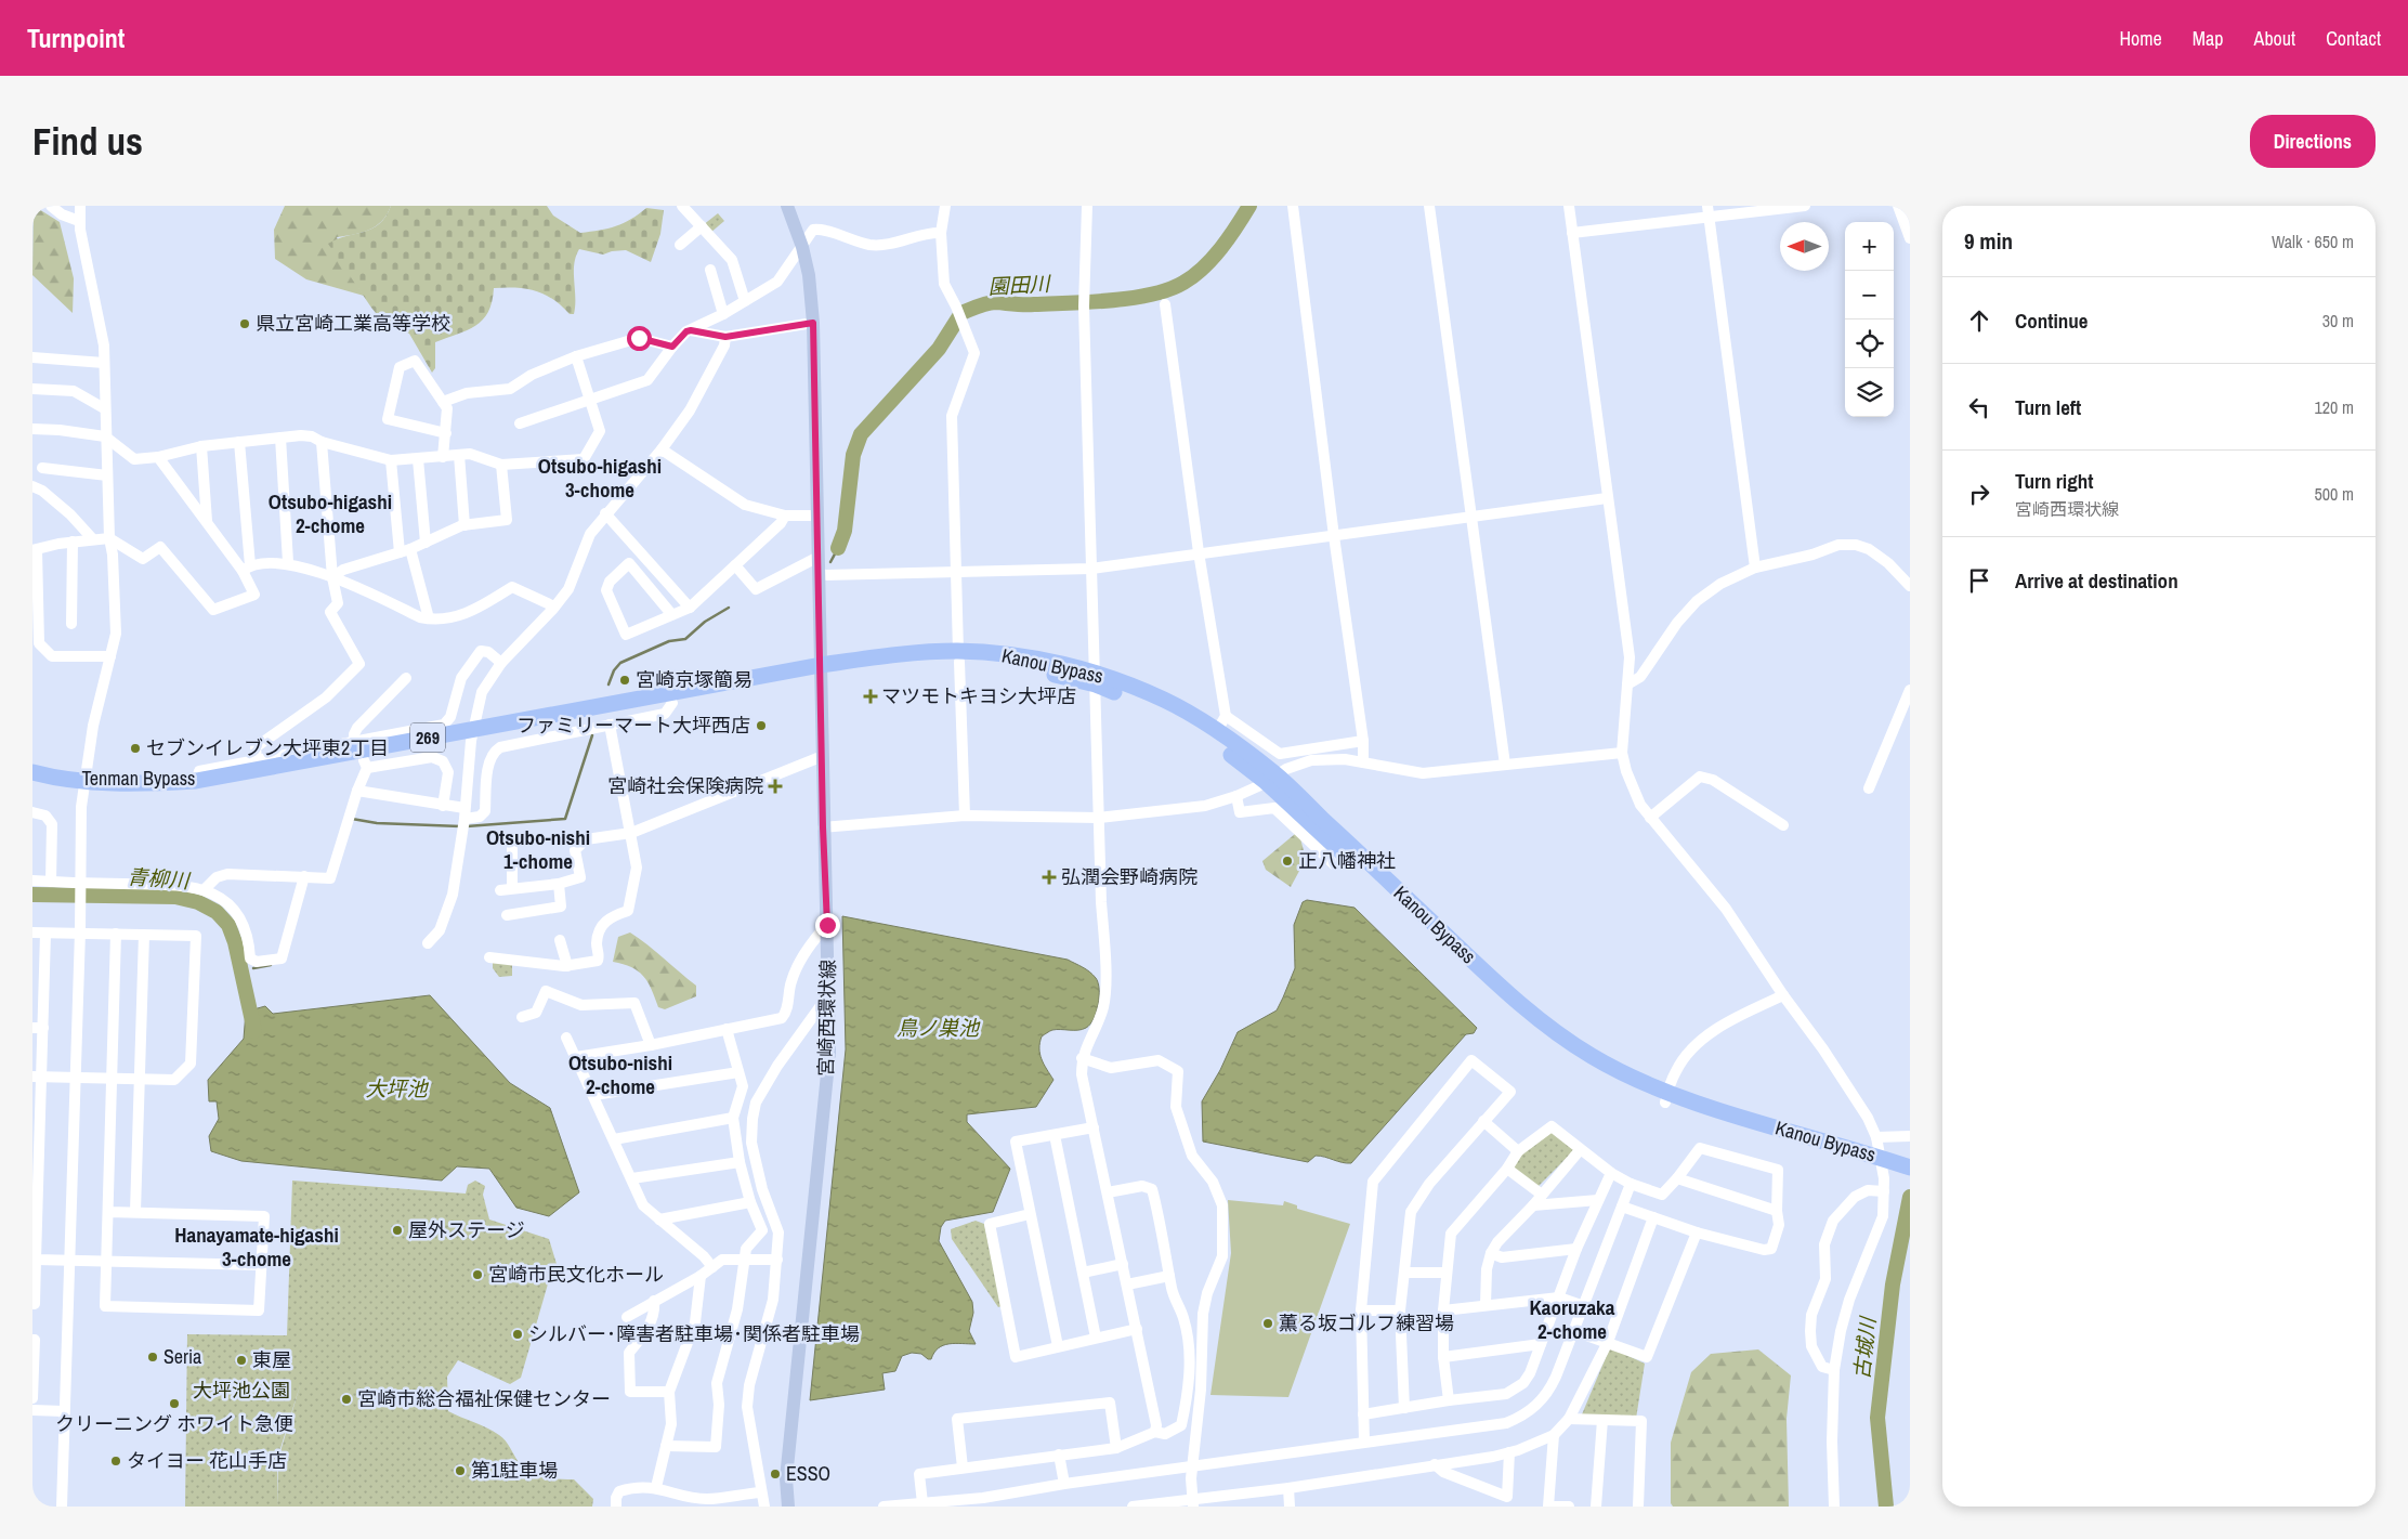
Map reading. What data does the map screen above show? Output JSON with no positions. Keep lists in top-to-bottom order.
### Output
{
  "streets": {
    "highway": ["Kanou Bypass", "269", "Tenman Bypass"],
    "main road": ["宮崎西環状線"]
  },
  "crossings": [
    ["Kanou Bypass", "Tenman Bypass"],
    ["Kanou Bypass", "宮崎西環状線"],
    ["Tenman Bypass", "宮崎西環状線"]
  ],
  "districts": [
    "Otsubo-higashi 3-chome",
    "Otsubo-higashi 2-chome",
    "Otsubo-nishi 1-chome",
    "Otsubo-nishi 2-chome",
    "Hanayamate-higashi 3-chome",
    "Kaoruzaka 2-chome"
  ],
  "water": [
    "園田川",
    "青柳川",
    "鳥ノ巣池",
    "大坪池",
    "古城川"
  ],
  "parks": ["大坪池公園"],
  "places": {
    "other": [
      "県立宮崎工業高等学校",
      "宮崎京塚簡易",
      "ファミリーマート大坪西店",
      "セブンイレブン大坪東2丁目",
      "正八幡神社",
      "屋外ステージ",
      "宮崎市民文化ホール",
      "薫る坂ゴルフ練習場",
      "シルバー･障害者駐車場･関係者駐車場",
      "Seria",
      "東屋",
      "宮崎市総合福祉保健センター",
      "クリーニング ホワイト急便",
      "タイヨー 花山手店",
      "第1駐車場",
      "ESSO"
    ],
    "health": ["マツモトキヨシ大坪店", "宮崎社会保険病院", "弘潤会野崎病院"]
  },
  "north": "left",
  "page": {
    "header": "Turnpoint",
    "nav": [
      "Home",
      "Map",
      "About",
      "Contact"
    ],
    "buttons": "Directions",
    "title": "Find us",
    "heading": ["9 min", "Walk · 650 m"],
    "map_buttons": ["+", "−"],
    "list": [
      ["Continue", "30 m"],
      ["Turn left", "120 m"],
      ["Turn right", "宮崎西環状線", "500 m"],
      "Arrive at destination"
    ]
  }
}
